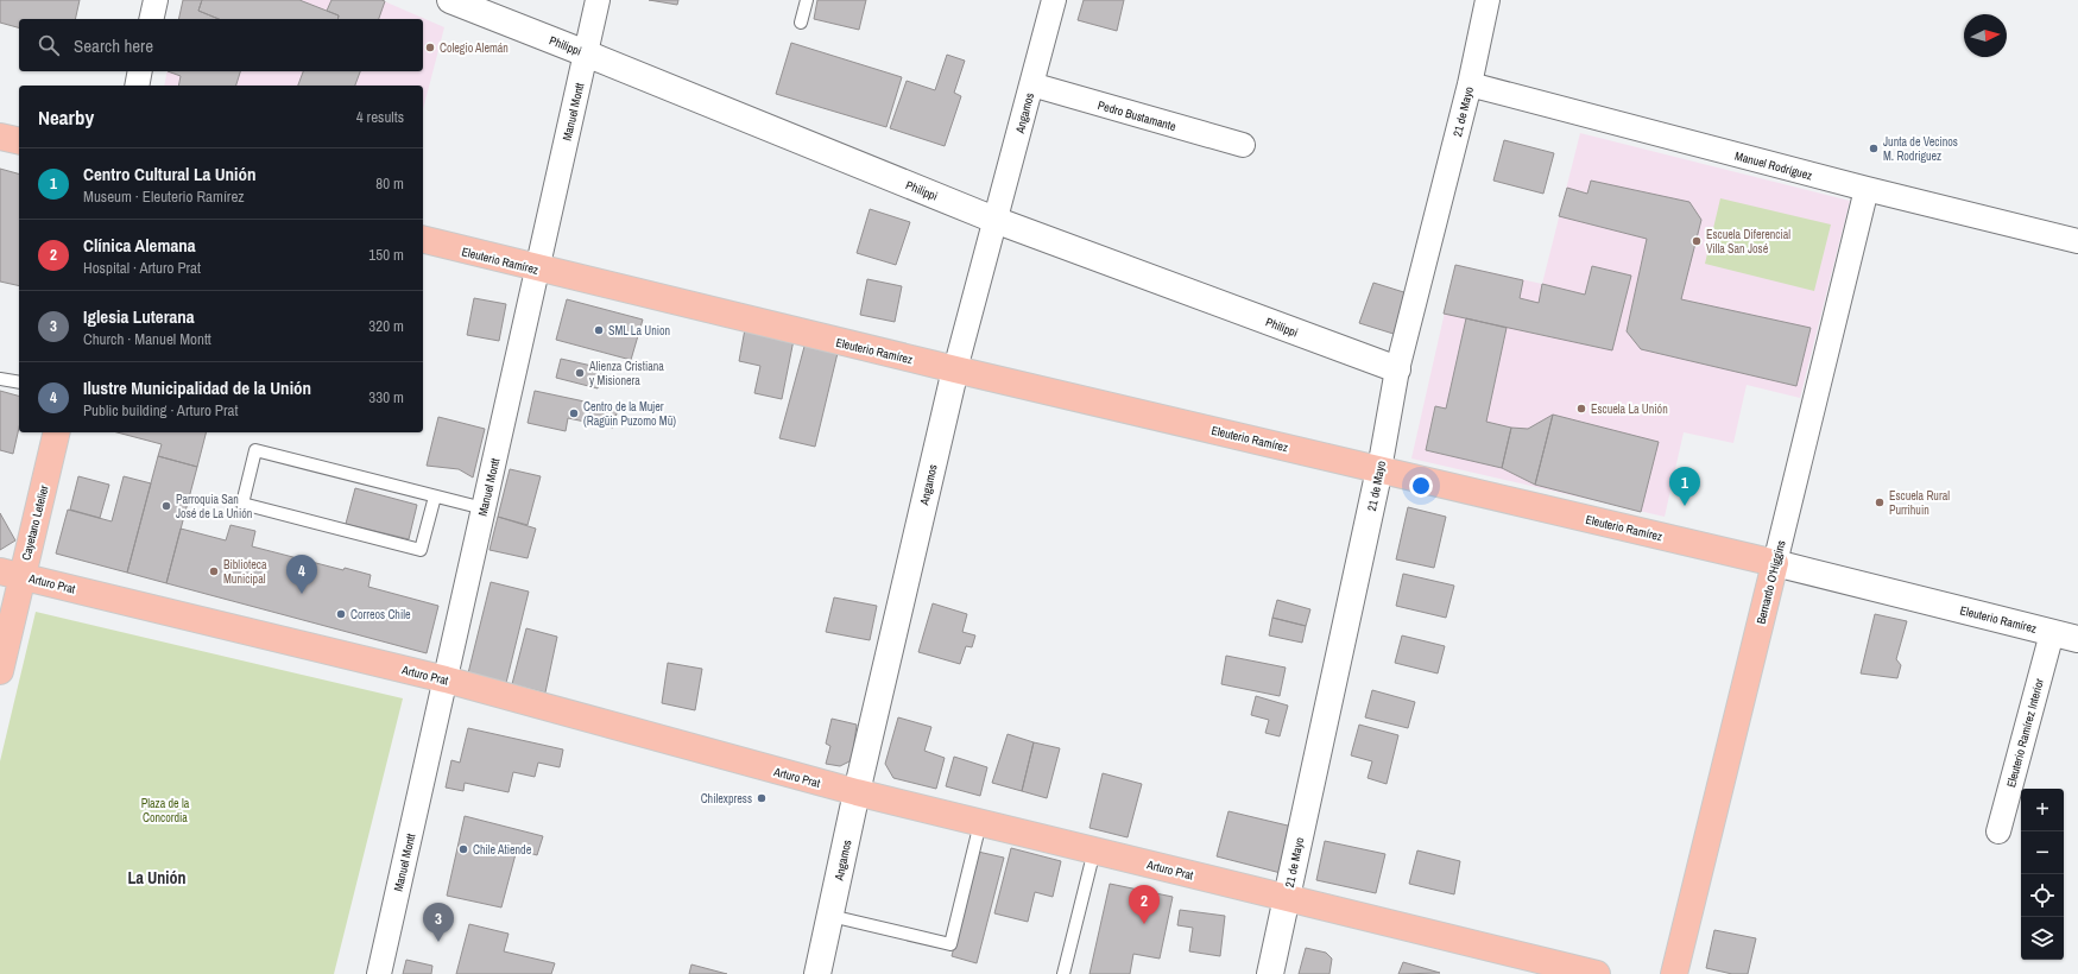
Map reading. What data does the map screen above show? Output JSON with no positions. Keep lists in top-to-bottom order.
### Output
{
  "streets": {
    "main road": [
      "Eleuterio Ramírez",
      "Cayetano Letelier",
      "Bernardo O'Higgins",
      "Arturo Prat"
    ],
    "street": [
      "Philippi",
      "Manuel Montt",
      "21 de Mayo",
      "Angamos",
      "Pedro Bustamante",
      "Manuel Rodríguez",
      "Eleuterio Ramírez Interior"
    ]
  },
  "crossings": [
    ["Philippi", "Manuel Montt"],
    ["Philippi", "21 de Mayo"],
    ["Philippi", "Angamos"],
    ["Manuel Montt", "Eleuterio Ramírez"],
    ["Manuel Montt", "Arturo Prat"],
    ["21 de Mayo", "Manuel Rodríguez"],
    ["21 de Mayo", "Eleuterio Ramírez"],
    ["21 de Mayo", "Arturo Prat"],
    ["Angamos", "Pedro Bustamante"],
    ["Angamos", "Eleuterio Ramírez"],
    ["Angamos", "Arturo Prat"],
    ["Manuel Rodríguez", "Bernardo O'Higgins"],
    ["Eleuterio Ramírez", "Bernardo O'Higgins"],
    ["Eleuterio Ramírez", "Eleuterio Ramírez Interior"],
    ["Cayetano Letelier", "Arturo Prat"]
  ],
  "districts": ["La Unión"],
  "parks": ["Plaza de la Concordia"],
  "places": [
    "Colegio Alemán",
    "Junta de Vecinos M. Rodriguez",
    "Escuela Diferencial Villa San José",
    "SML La Union",
    "Alienza Cristiana y Misionera",
    "Escuela La Unión",
    "Centro de la Mujer (Ragüin Puzomo Mü)",
    "Escuela Rural Purrihuin",
    "Parroquia San José de La Unión",
    "Biblioteca Municipal",
    "Correos Chile",
    "Chilexpress",
    "Chile Atiende"
  ],
  "north": "right",
  "page": {
    "search": "Search here",
    "heading": ["Nearby", "4 results"],
    "list": [
      {
        "mark": "1",
        "name": "Centro Cultural La Unión",
        "note": "Museum · Eleuterio Ramírez",
        "value": "80 m"
      },
      {
        "mark": "2",
        "name": "Clínica Alemana",
        "note": "Hospital · Arturo Prat",
        "value": "150 m"
      },
      {
        "mark": "3",
        "name": "Iglesia Luterana",
        "note": "Church · Manuel Montt",
        "value": "320 m"
      },
      {
        "mark": "4",
        "name": "Ilustre Municipalidad de la Unión",
        "note": "Public building · Arturo Prat",
        "value": "330 m"
      }
    ],
    "pins": [
      "1",
      "4",
      "2",
      "3"
    ],
    "map_buttons": ["+", "−"]
  }
}
